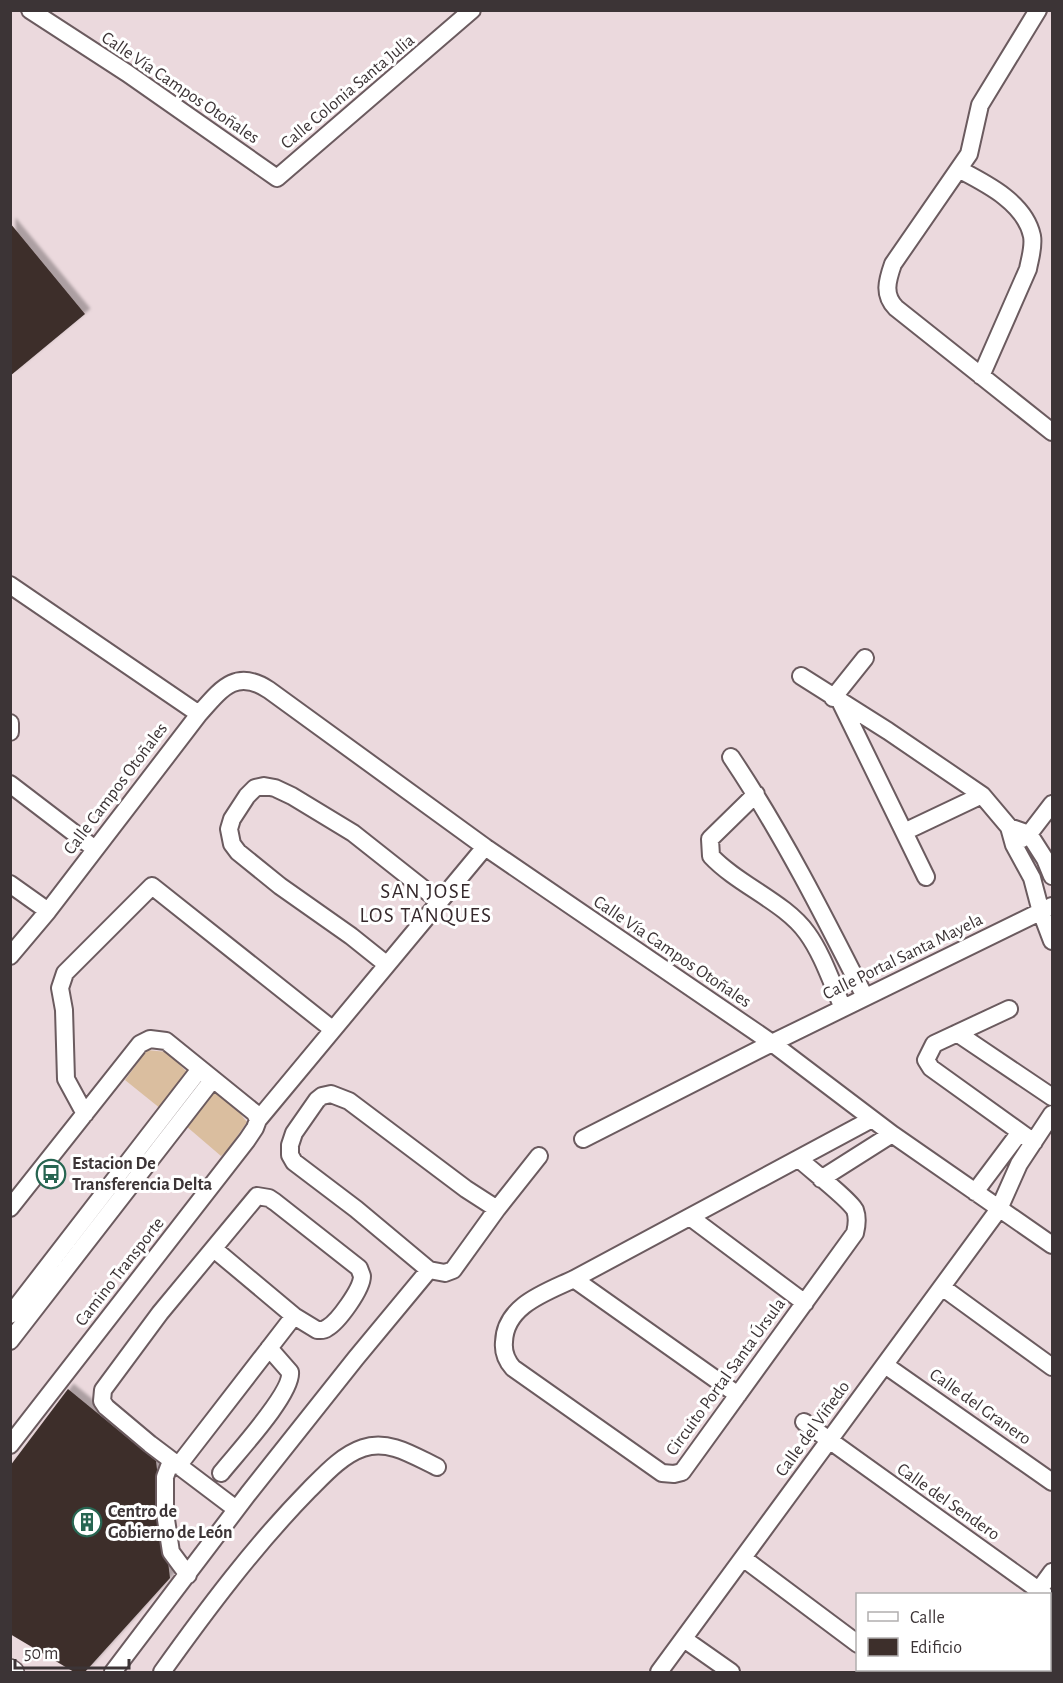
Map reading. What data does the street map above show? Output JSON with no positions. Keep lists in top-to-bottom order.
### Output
{
  "streets": {
    "street": [
      "Calle Vía Campos Otoñales",
      "Calle Colonia Santa Julia",
      "Calle Campos Otoñales",
      "Calle Portal Santa Mayela",
      "Camino Transporte",
      "Circuito Portal Santa Úrsula",
      "Calle del Granero",
      "Calle del Viñedo",
      "Calle del Sendero"
    ]
  },
  "crossings": [
    ["Calle Vía Campos Otoñales", "Calle Colonia Santa Julia"],
    ["Calle Vía Campos Otoñales", "Calle Campos Otoñales"],
    ["Calle Vía Campos Otoñales", "Calle Portal Santa Mayela"],
    ["Calle Vía Campos Otoñales", "Camino Transporte"],
    ["Calle Vía Campos Otoñales", "Circuito Portal Santa Úrsula"],
    ["Calle Vía Campos Otoñales", "Calle del Viñedo"],
    ["Calle del Granero", "Calle del Viñedo"],
    ["Calle del Viñedo", "Calle del Sendero"]
  ],
  "districts": ["SAN JOSE LOS TANQUES"],
  "places": {
    "bus stop": ["Estacion De Transferencia Delta"],
    "building": ["Centro de Gobierno de León"]
  },
  "legend": ["Calle", "Edificio"],
  "scale_bar": "50 m"
}
